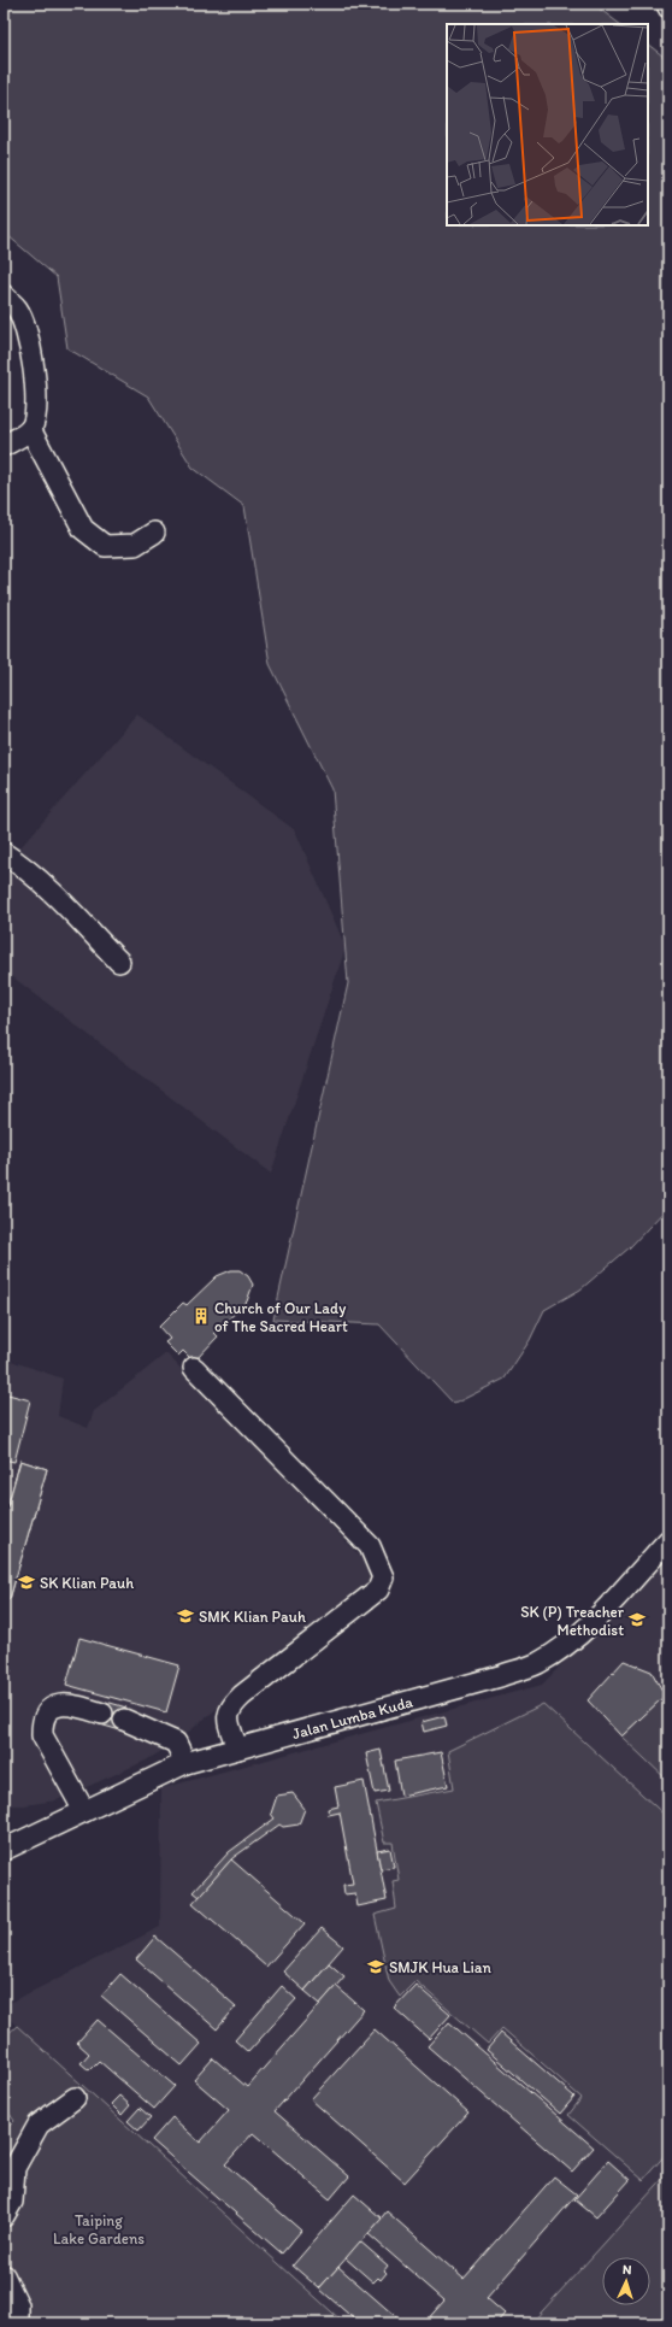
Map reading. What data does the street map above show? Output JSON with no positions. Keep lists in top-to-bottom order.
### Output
{
  "streets": {
    "street": ["Jalan Lumba Kuda"]
  },
  "parks": ["Taiping Lake Gardens"],
  "places": {
    "building": ["Church of Our Lady of The Sacred Heart"],
    "school or university": [
      "SK Klian Pauh",
      "SMK Klian Pauh",
      "SK (P) Treacher Methodist",
      "SMJK Hua Lian"
    ]
  },
  "north": "top"
}
